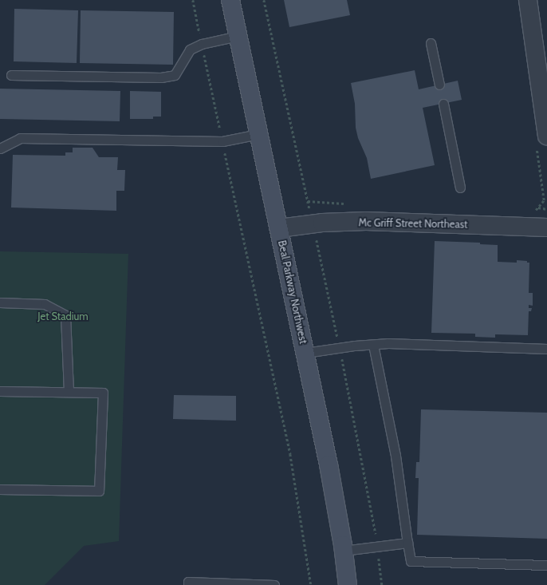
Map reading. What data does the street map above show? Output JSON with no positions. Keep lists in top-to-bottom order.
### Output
{
  "streets": {
    "main road": ["Beal Parkway Northwest"],
    "street": ["Mc Griff Street Northeast"]
  },
  "crossings": [
    ["Mc Griff Street Northeast", "Beal Parkway Northwest"]
  ],
  "parks": ["Jet Stadium"]
}
